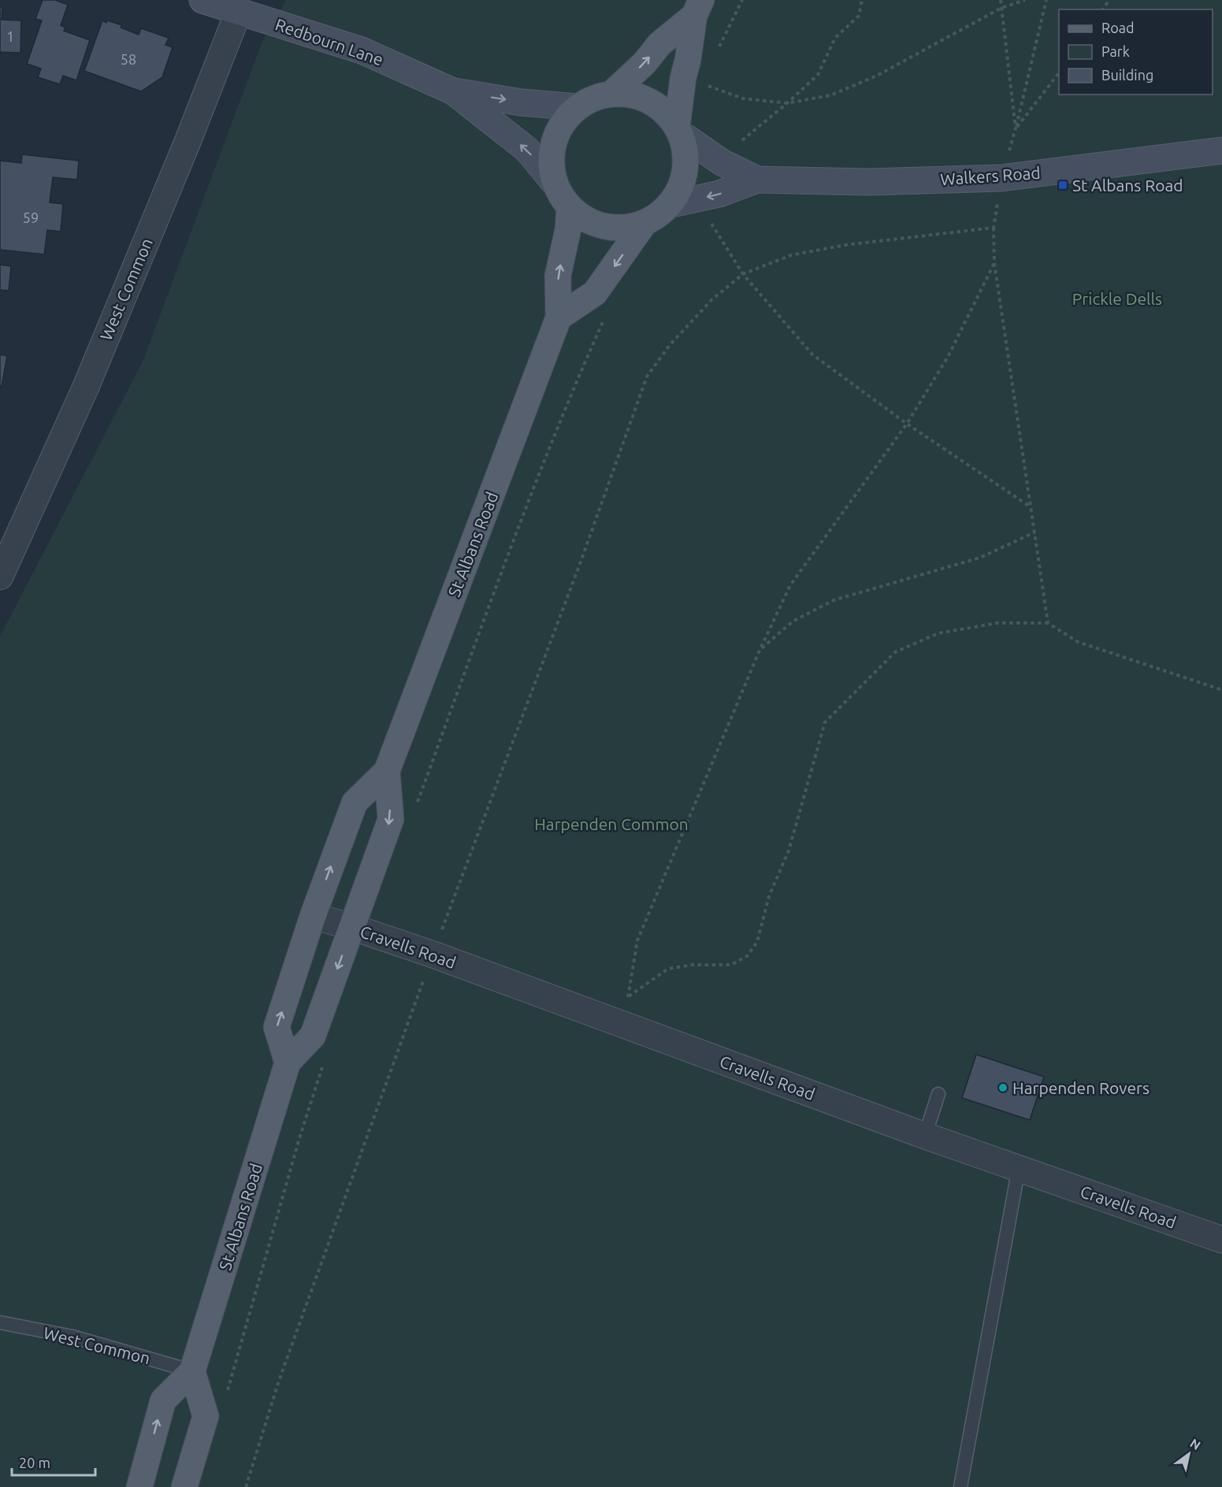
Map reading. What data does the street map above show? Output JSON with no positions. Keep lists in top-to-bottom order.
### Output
{
  "streets": {
    "main road": ["St Albans Road"],
    "street": [
      "Redbourn Lane",
      "Walkers Road",
      "West Common",
      "Cravells Road"
    ]
  },
  "crossings": [
    ["Redbourn Lane", "Walkers Road"],
    ["Redbourn Lane", "West Common"],
    ["Redbourn Lane", "St Albans Road"],
    ["Walkers Road", "St Albans Road"],
    ["West Common", "St Albans Road"],
    ["St Albans Road", "Cravells Road"]
  ],
  "parks": ["Prickle Dells", "Harpenden Common"],
  "places": {
    "transit": ["St Albans Road"],
    "other": ["Harpenden Rovers"]
  },
  "house_numbers": ["1", "58", "59"],
  "legend": ["Road", "Park", "Building"],
  "scale_bar": "20 m",
  "north": "top right"
}
